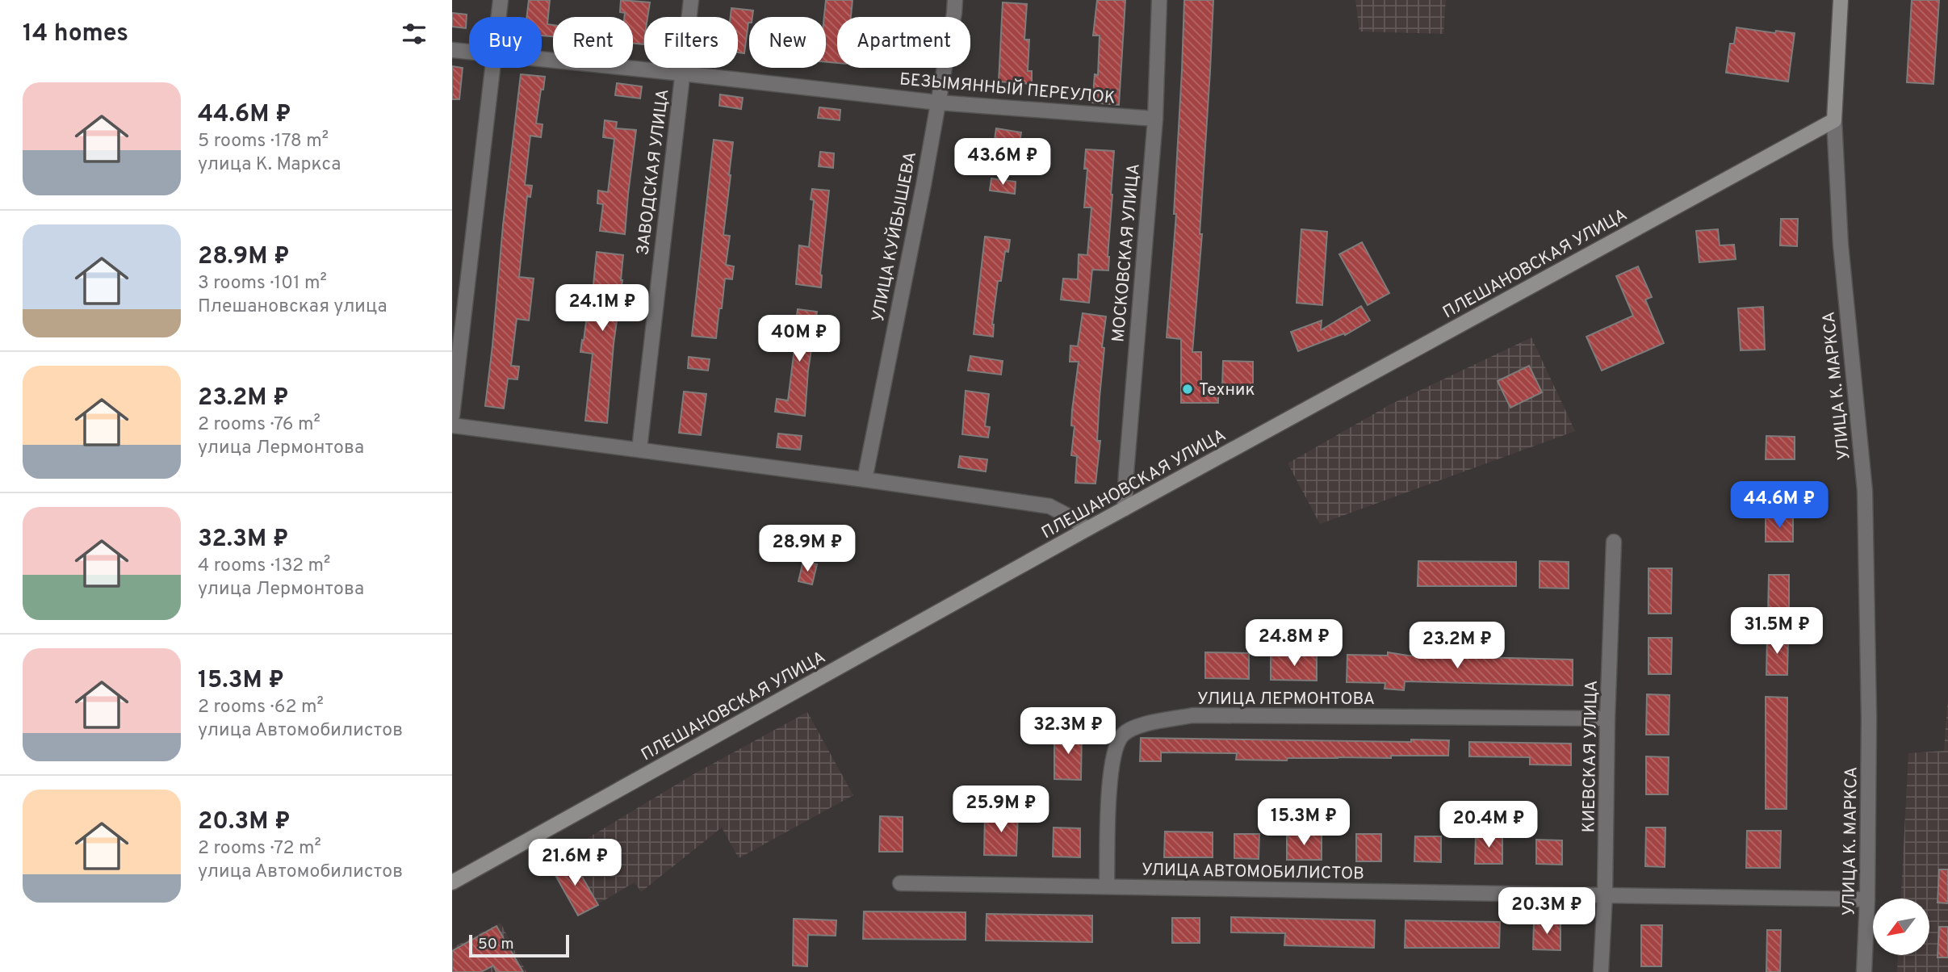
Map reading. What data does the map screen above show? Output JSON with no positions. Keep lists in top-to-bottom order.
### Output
{
  "streets": {
    "main road": ["ПЛЕШАНОВСКАЯ УЛИЦА", "УЛИЦА К. МАРКСА"],
    "street": [
      "БЕЗЫМЯННЫЙ ПЕРЕУЛОК",
      "ЗАВОДСКАЯ УЛИЦА",
      "УЛИЦА КУЙБЫШЕВА",
      "МОСКОВСКАЯ УЛИЦА",
      "УЛИЦА ЛЕРМОНТОВА",
      "КИЕВСКАЯ УЛИЦА",
      "УЛИЦА АВТОМОБИЛИСТОВ"
    ]
  },
  "crossings": [
    ["БЕЗЫМЯННЫЙ ПЕРЕУЛОК", "ЗАВОДСКАЯ УЛИЦА"],
    ["БЕЗЫМЯННЫЙ ПЕРЕУЛОК", "УЛИЦА КУЙБЫШЕВА"],
    ["БЕЗЫМЯННЫЙ ПЕРЕУЛОК", "МОСКОВСКАЯ УЛИЦА"],
    ["МОСКОВСКАЯ УЛИЦА", "ПЛЕШАНОВСКАЯ УЛИЦА"],
    ["ПЛЕШАНОВСКАЯ УЛИЦА", "УЛИЦА К. МАРКСА"],
    ["УЛИЦА К. МАРКСА", "УЛИЦА АВТОМОБИЛИСТОВ"],
    ["УЛИЦА ЛЕРМОНТОВА", "КИЕВСКАЯ УЛИЦА"],
    ["УЛИЦА ЛЕРМОНТОВА", "УЛИЦА АВТОМОБИЛИСТОВ"],
    ["КИЕВСКАЯ УЛИЦА", "УЛИЦА АВТОМОБИЛИСТОВ"]
  ],
  "places": ["Техник"],
  "scale_bar": "50 m",
  "north": "bottom left",
  "page": {
    "heading": "14 homes",
    "chip": [
      "Buy",
      "Rent",
      "Filters",
      "New",
      "Apartment"
    ],
    "list": [
      {
        "name": "44.6M ₽",
        "note": "5 rooms · 178 m² · улица К. Маркса"
      },
      {
        "name": "28.9M ₽",
        "note": "3 rooms · 101 m² · Плешановская улица"
      },
      {
        "name": "23.2M ₽",
        "note": "2 rooms · 76 m² · улица Лермонтова"
      },
      {
        "name": "32.3M ₽",
        "note": "4 rooms · 132 m² · улица Лермонтова"
      },
      {
        "name": "15.3M ₽",
        "note": "2 rooms · 62 m² · улица Автомобилистов"
      },
      {
        "name": "20.3M ₽",
        "note": "2 rooms · 72 m² · улица Автомобилистов"
      }
    ],
    "price": [
      "43.6M ₽",
      "24.1M ₽",
      "40M ₽",
      "44.6M ₽",
      "28.9M ₽",
      "31.5M ₽",
      "24.8M ₽",
      "23.2M ₽",
      "32.3M ₽",
      "25.9M ₽",
      "15.3M ₽",
      "20.4M ₽",
      "21.6M ₽",
      "20.3M ₽"
    ],
    "scale": "50 m"
  }
}
